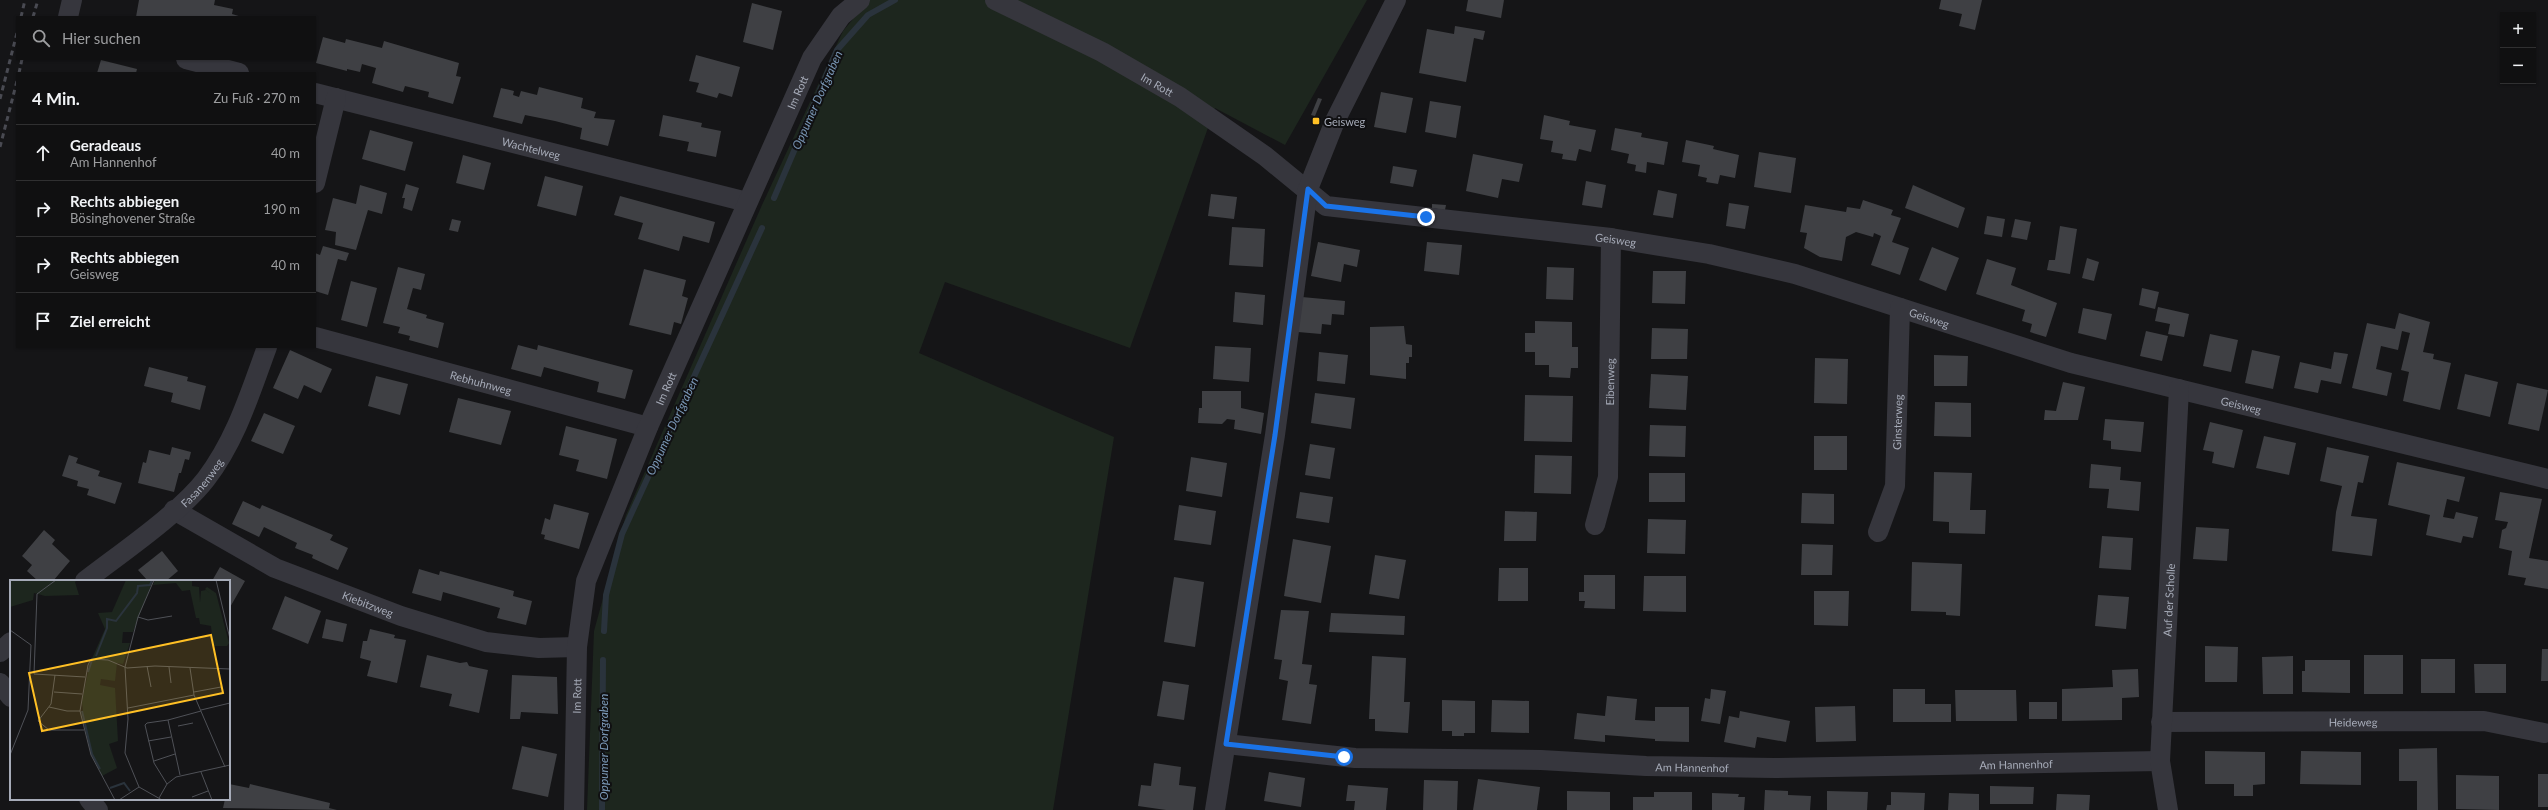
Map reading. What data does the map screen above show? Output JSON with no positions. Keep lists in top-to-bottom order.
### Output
{
  "streets": {
    "street": [
      "Im Rott",
      "Wachtelweg",
      "Geisweg",
      "Rebhuhnweg",
      "Eibenweg",
      "Ginsterweg",
      "Fasanenweg",
      "Auf der Scholle",
      "Kiebitzweg",
      "Heideweg",
      "Am Hannenhof"
    ]
  },
  "crossings": [
    ["Im Rott", "Wachtelweg"],
    ["Im Rott", "Geisweg"],
    ["Im Rott", "Rebhuhnweg"],
    ["Im Rott", "Kiebitzweg"],
    ["Geisweg", "Eibenweg"],
    ["Geisweg", "Ginsterweg"],
    ["Geisweg", "Auf der Scholle"],
    ["Fasanenweg", "Kiebitzweg"],
    ["Auf der Scholle", "Heideweg"],
    ["Auf der Scholle", "Am Hannenhof"]
  ],
  "water": ["Oppumer Dorfgraben"],
  "places": {
    "transit": ["Geisweg"]
  },
  "page": {
    "map_buttons": ["+", "−"],
    "search": "Hier suchen",
    "heading": ["4 Min.", "Zu Fuß · 270 m"],
    "list": [
      ["Geradeaus", "Am Hannenhof", "40 m"],
      ["Rechts abbiegen", "Bösinghovener Straße", "190 m"],
      ["Rechts abbiegen", "Geisweg", "40 m"],
      "Ziel erreicht"
    ]
  }
}
